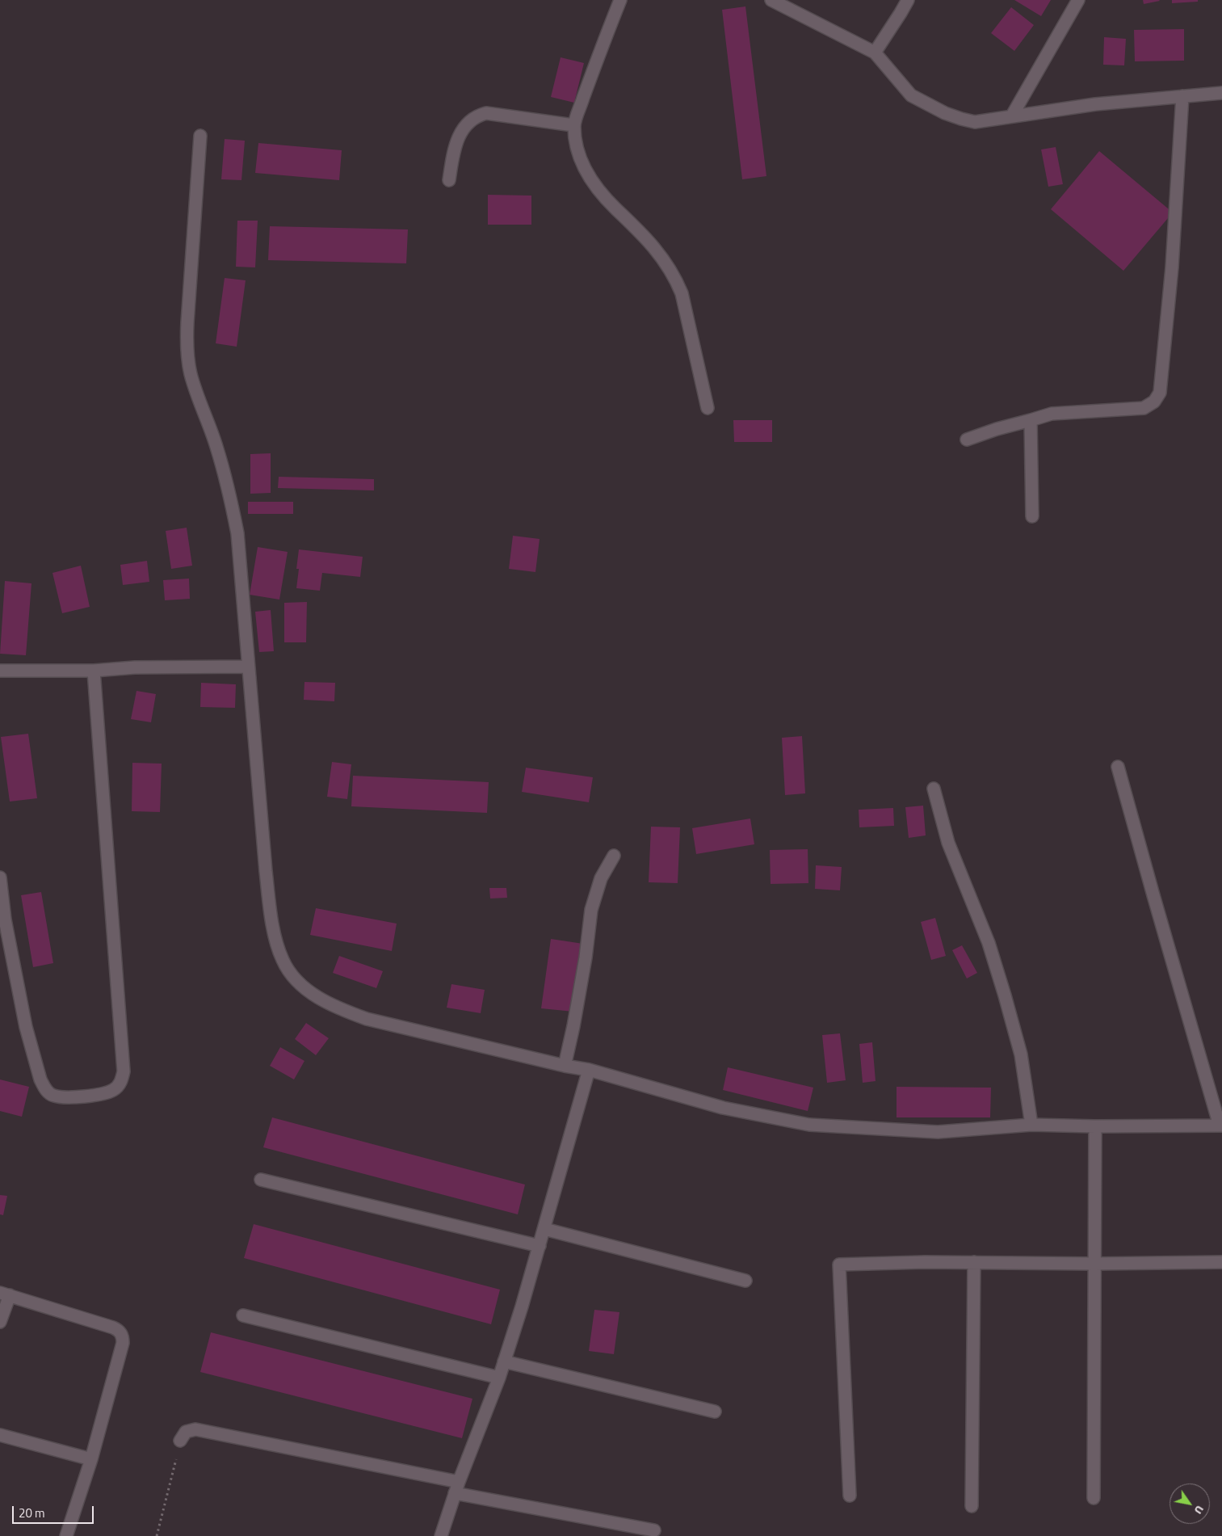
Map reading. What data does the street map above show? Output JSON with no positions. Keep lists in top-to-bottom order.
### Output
{
  "scale_bar": "20 m",
  "north": "bottom right"
}
